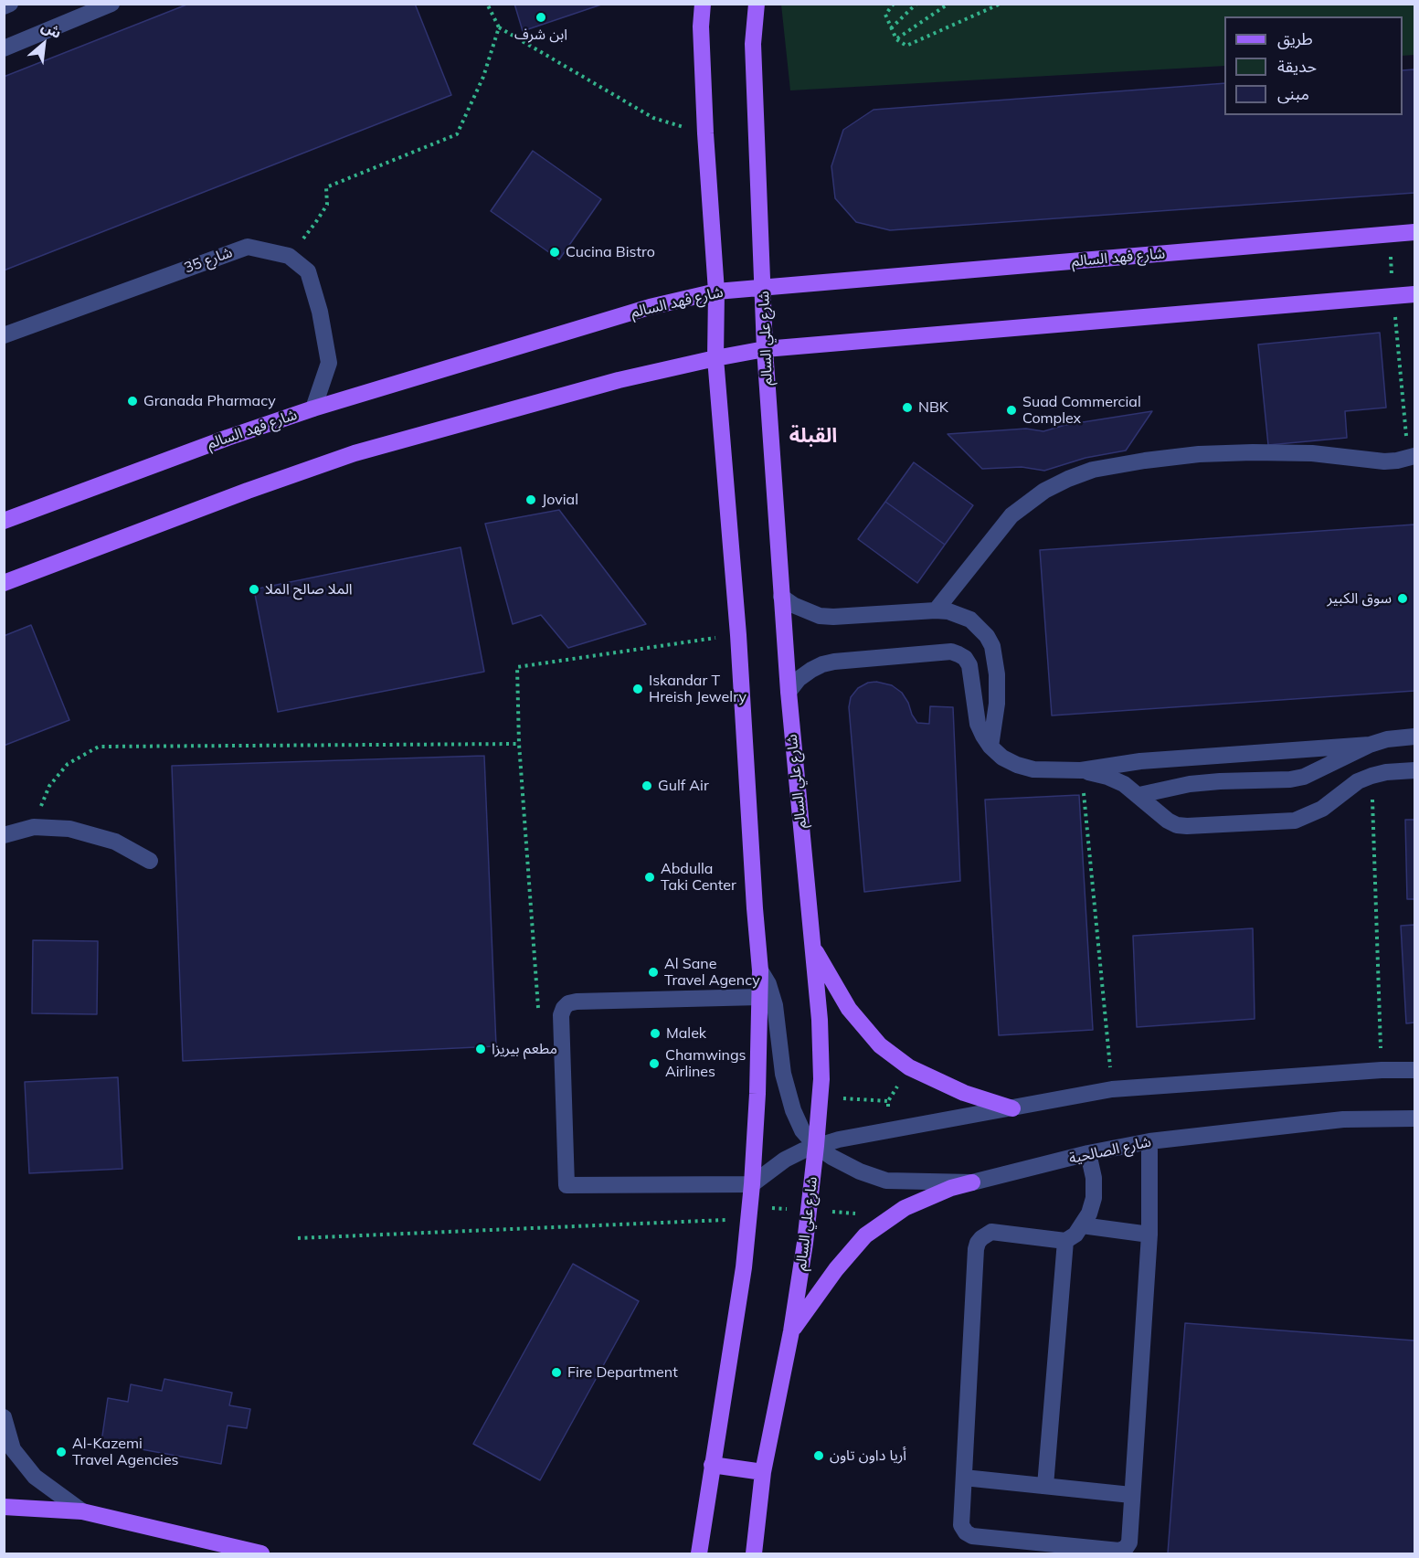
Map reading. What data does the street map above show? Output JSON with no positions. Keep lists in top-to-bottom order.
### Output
{
  "streets": {
    "main road": ["شارع فهد السالم", "شارع علي السالم"],
    "street": ["شارع 35", "شارع الصالحية"]
  },
  "crossings": [
    ["شارع فهد السالم", "شارع 35"],
    ["شارع فهد السالم", "شارع علي السالم"],
    ["شارع علي السالم", "شارع الصالحية"]
  ],
  "districts": ["القبلة"],
  "places": [
    "ابن شرف",
    "Cucina Bistro",
    "Granada Pharmacy",
    "NBK",
    "Suad Commercial Complex",
    "Jovial",
    "الملا صالح الملا",
    "سوق الكبير",
    "Iskandar T Hreish Jewelry",
    "Gulf Air",
    "Abdulla Taki Center",
    "Al Sane Travel Agency",
    "Malek",
    "مطعم بيريزا",
    "Chamwings Airlines",
    "Fire Department",
    "Al-Kazemi Travel Agencies",
    "أريا داون تاون"
  ],
  "legend": ["طريق", "حديقة", "مبنى"],
  "north": "top right"
}
